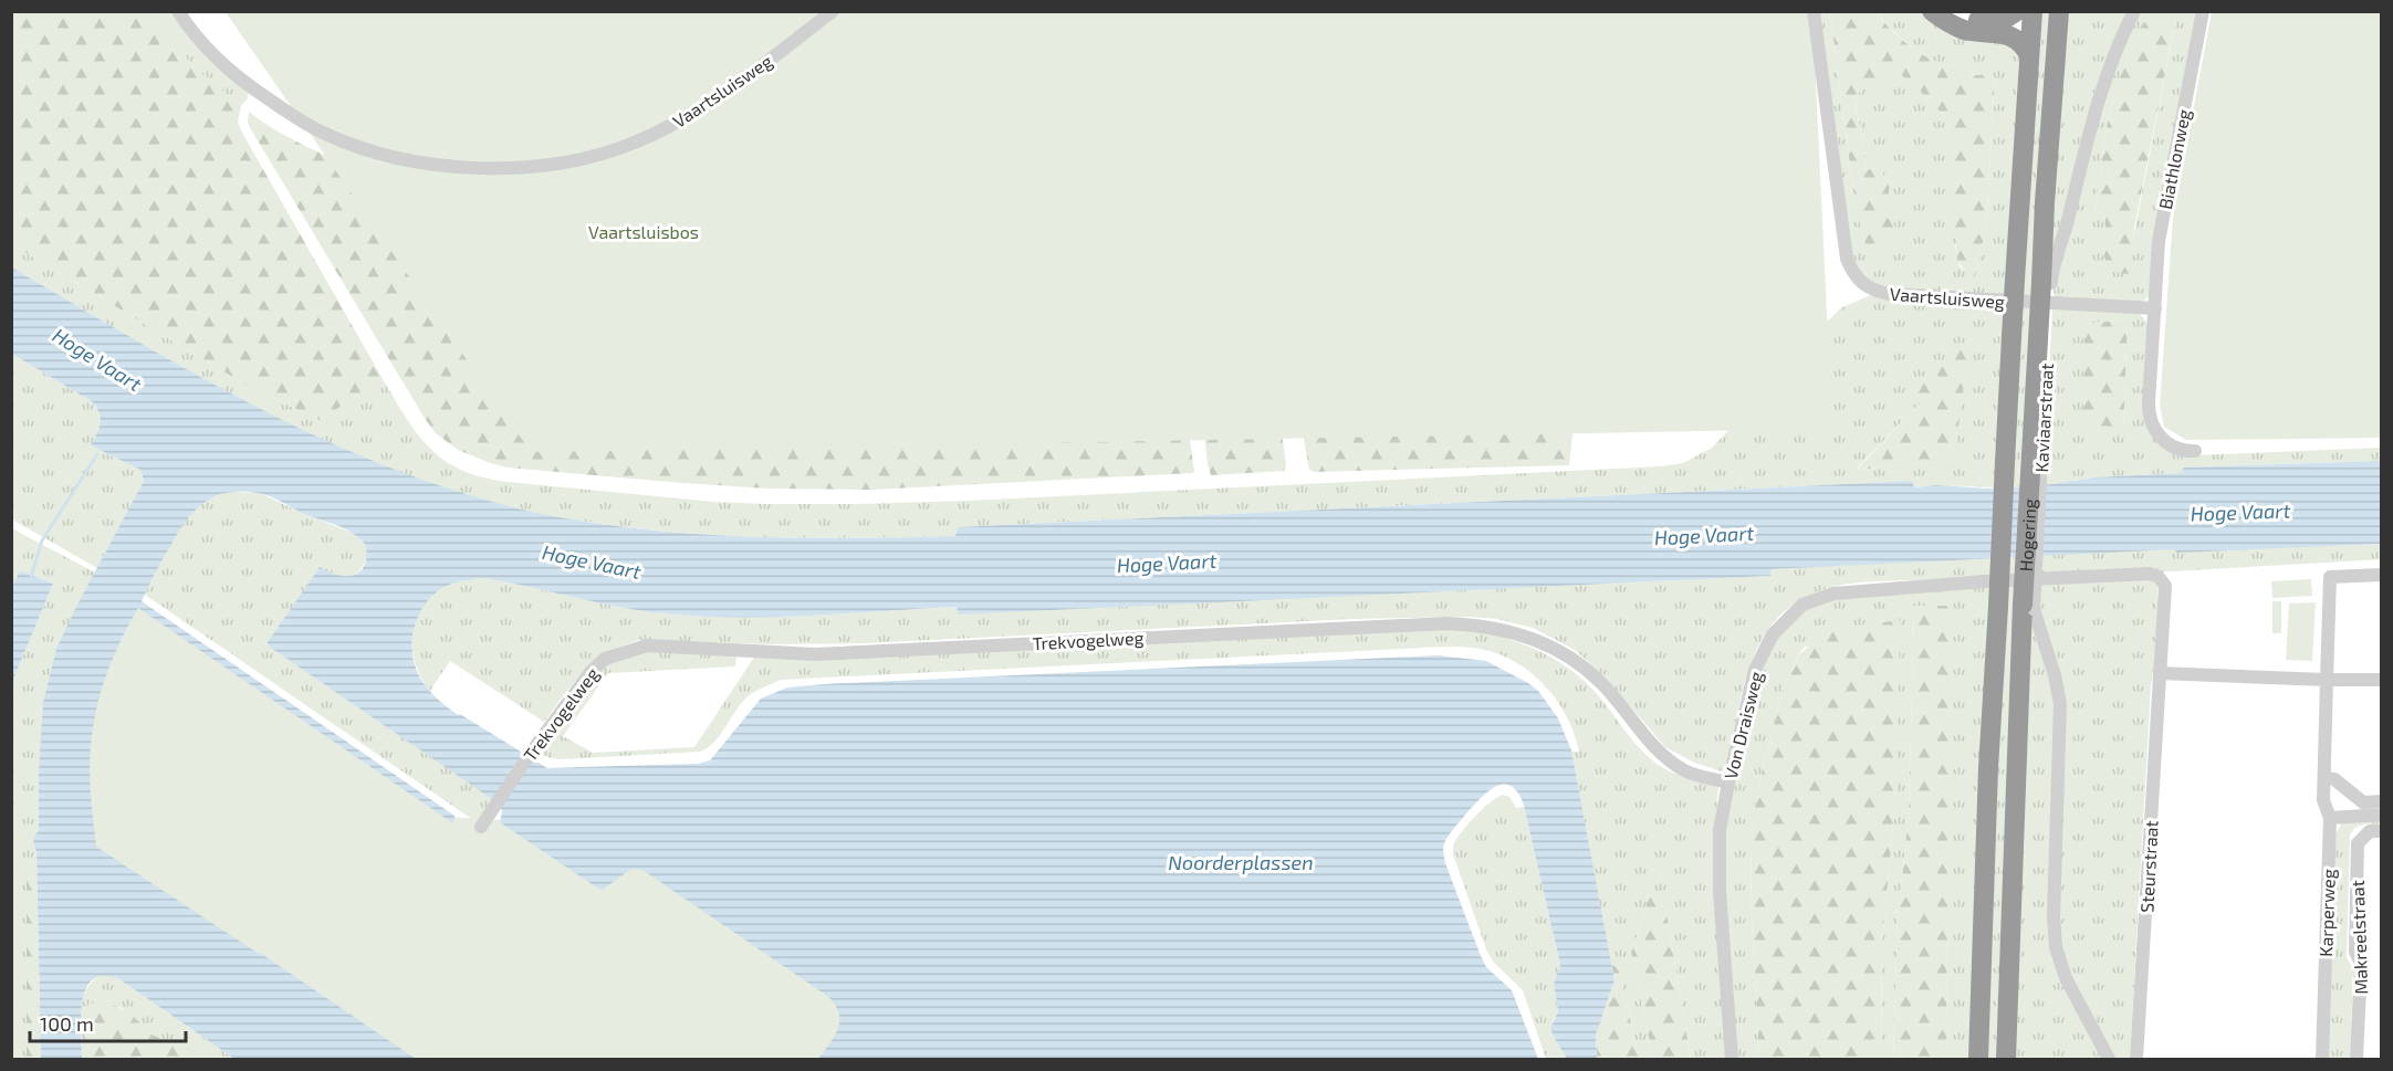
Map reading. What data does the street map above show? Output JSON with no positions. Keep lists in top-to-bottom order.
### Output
{
  "streets": {
    "highway": ["Hogering"],
    "street": [
      "Vaartsluisweg",
      "Biathlonweg",
      "Trekvogelweg",
      "Von Draisweg",
      "Steurstraat",
      "Karperweg",
      "Makreelstraat"
    ]
  },
  "crossings": [
    ["Vaartsluisweg", "Biathlonweg"],
    ["Trekvogelweg", "Von Draisweg"],
    ["Von Draisweg", "Steurstraat"]
  ],
  "water": ["Hoge Vaart", "Noorderplassen"],
  "parks": ["Vaartsluisbos"],
  "scale_bar": "100 m"
}
